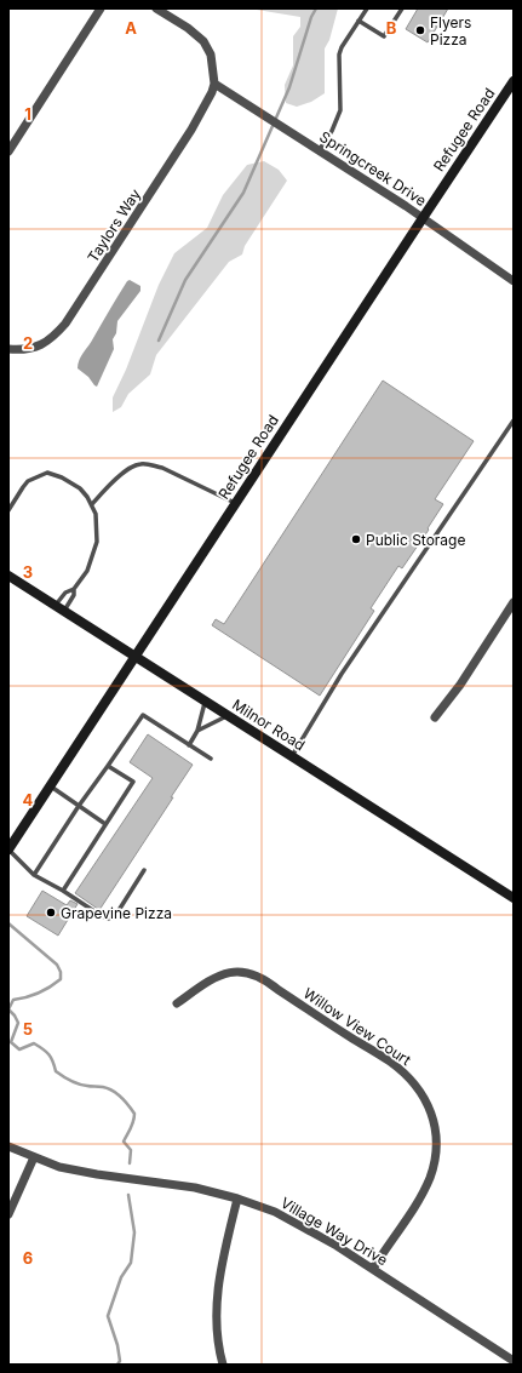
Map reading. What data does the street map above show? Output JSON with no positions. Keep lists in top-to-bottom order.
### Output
{
  "streets": {
    "main road": ["Refugee Road", "Milnor Road"],
    "street": [
      "Springcreek Drive",
      "Taylors Way",
      "Willow View Court",
      "Village Way Drive"
    ]
  },
  "crossings": [
    ["Refugee Road", "Springcreek Drive"],
    ["Refugee Road", "Milnor Road"],
    ["Springcreek Drive", "Taylors Way"],
    ["Willow View Court", "Village Way Drive"]
  ],
  "places": ["Flyers Pizza", "Public Storage", "Grapevine Pizza"],
  "grid": {
    "columns": ["A", "B"],
    "rows": [
      "1",
      "2",
      "3",
      "4",
      "5",
      "6"
    ]
  }
}
